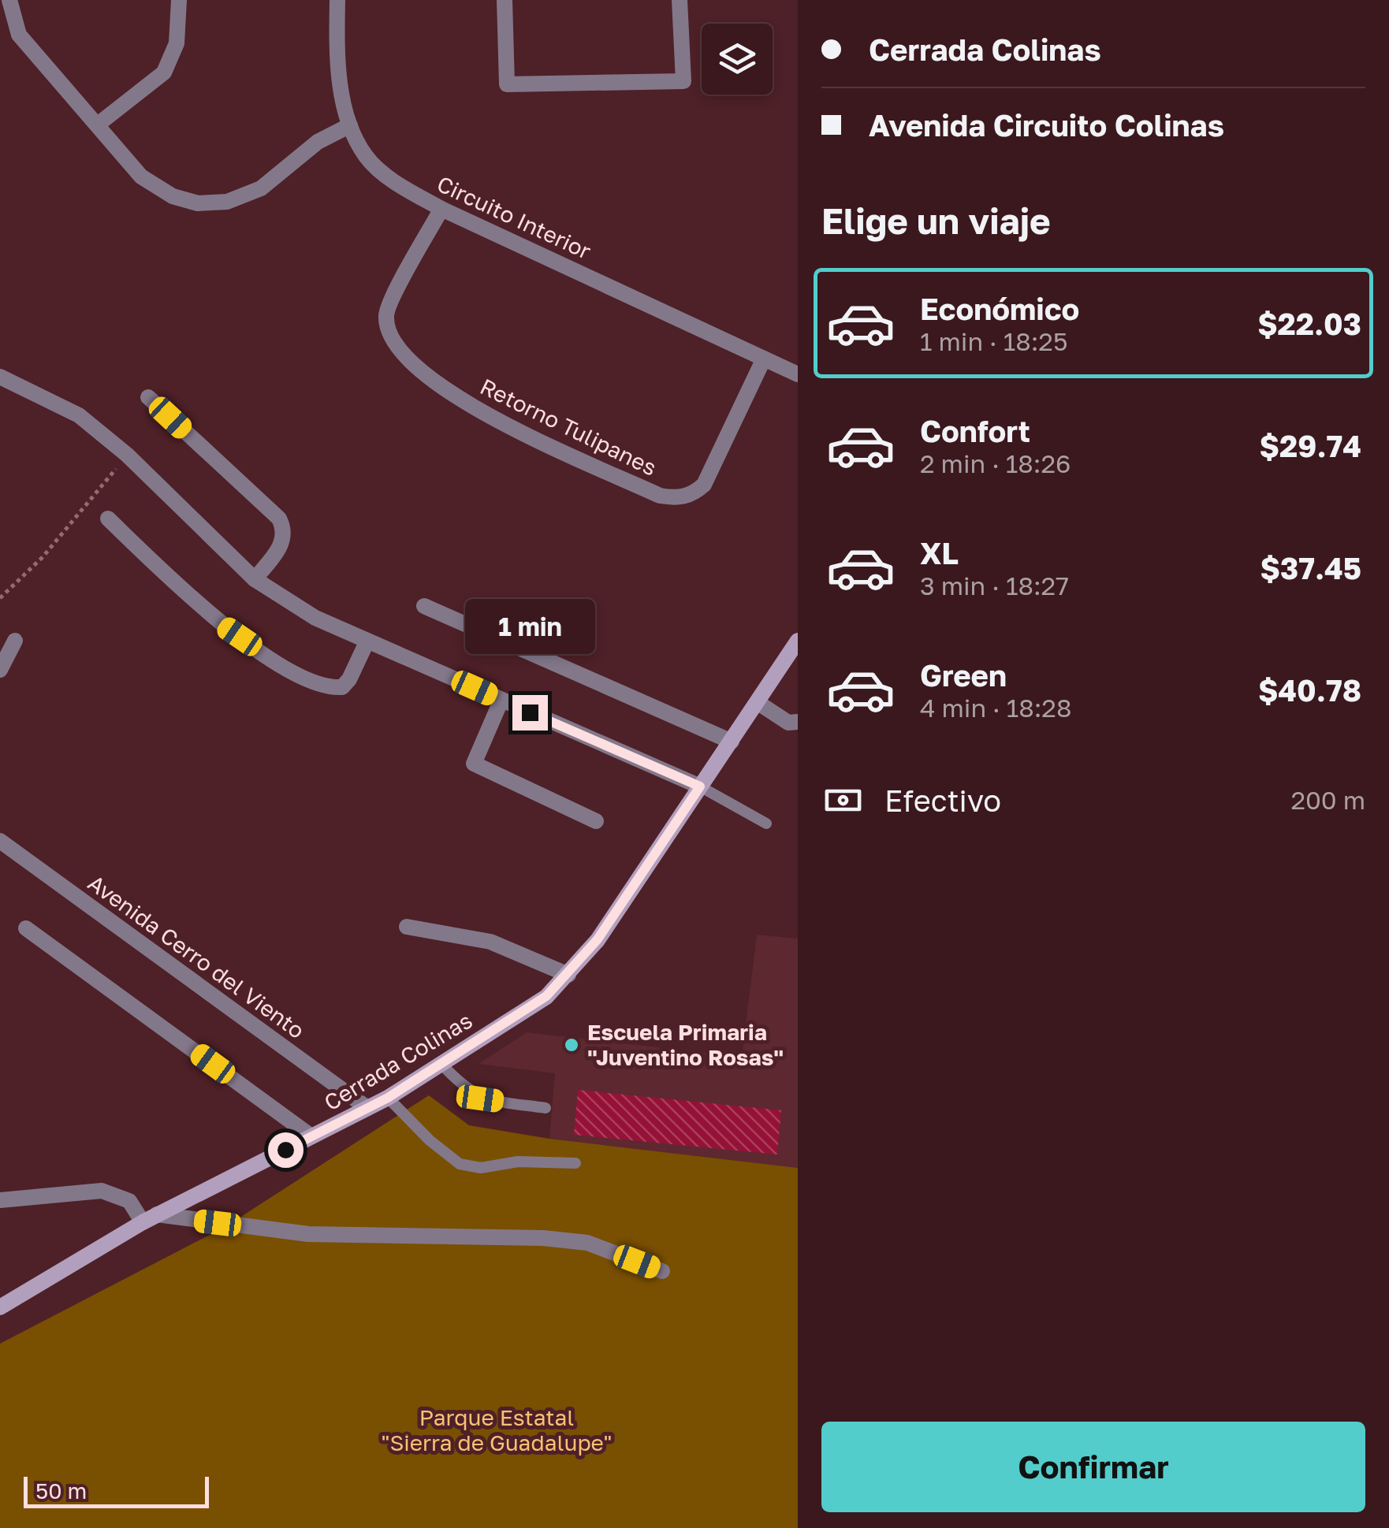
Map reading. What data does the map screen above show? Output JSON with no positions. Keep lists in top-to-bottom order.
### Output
{
  "streets": {
    "main road": ["Cerrada Colinas"],
    "street": ["Circuito Interior", "Retorno Tulipanes", "Avenida Cerro del Viento"]
  },
  "crossings": [
    ["Circuito Interior", "Retorno Tulipanes"],
    ["Avenida Cerro del Viento", "Cerrada Colinas"]
  ],
  "parks": ["Parque Estatal \"Sierra de Guadalupe\""],
  "places": ["Escuela Primaria \"Juventino Rosas\""],
  "scale_bar": "50 m",
  "page": {
    "banner": ["Cerrada Colinas", "Avenida Circuito Colinas"],
    "heading": "Elige un viaje",
    "list": [
      {
        "name": "Económico",
        "note": "1 min · 18:25",
        "value": "$22.03"
      },
      {
        "name": "Confort",
        "note": "2 min · 18:26",
        "value": "$29.74"
      },
      {
        "name": "XL",
        "note": "3 min · 18:27",
        "value": "$37.45"
      },
      {
        "name": "Green",
        "note": "4 min · 18:28",
        "value": "$40.78"
      }
    ],
    "bubble": "1 min",
    "pay": ["Efectivo", "200 m"],
    "buttons": "Confirmar",
    "scale": "50 m"
  }
}
